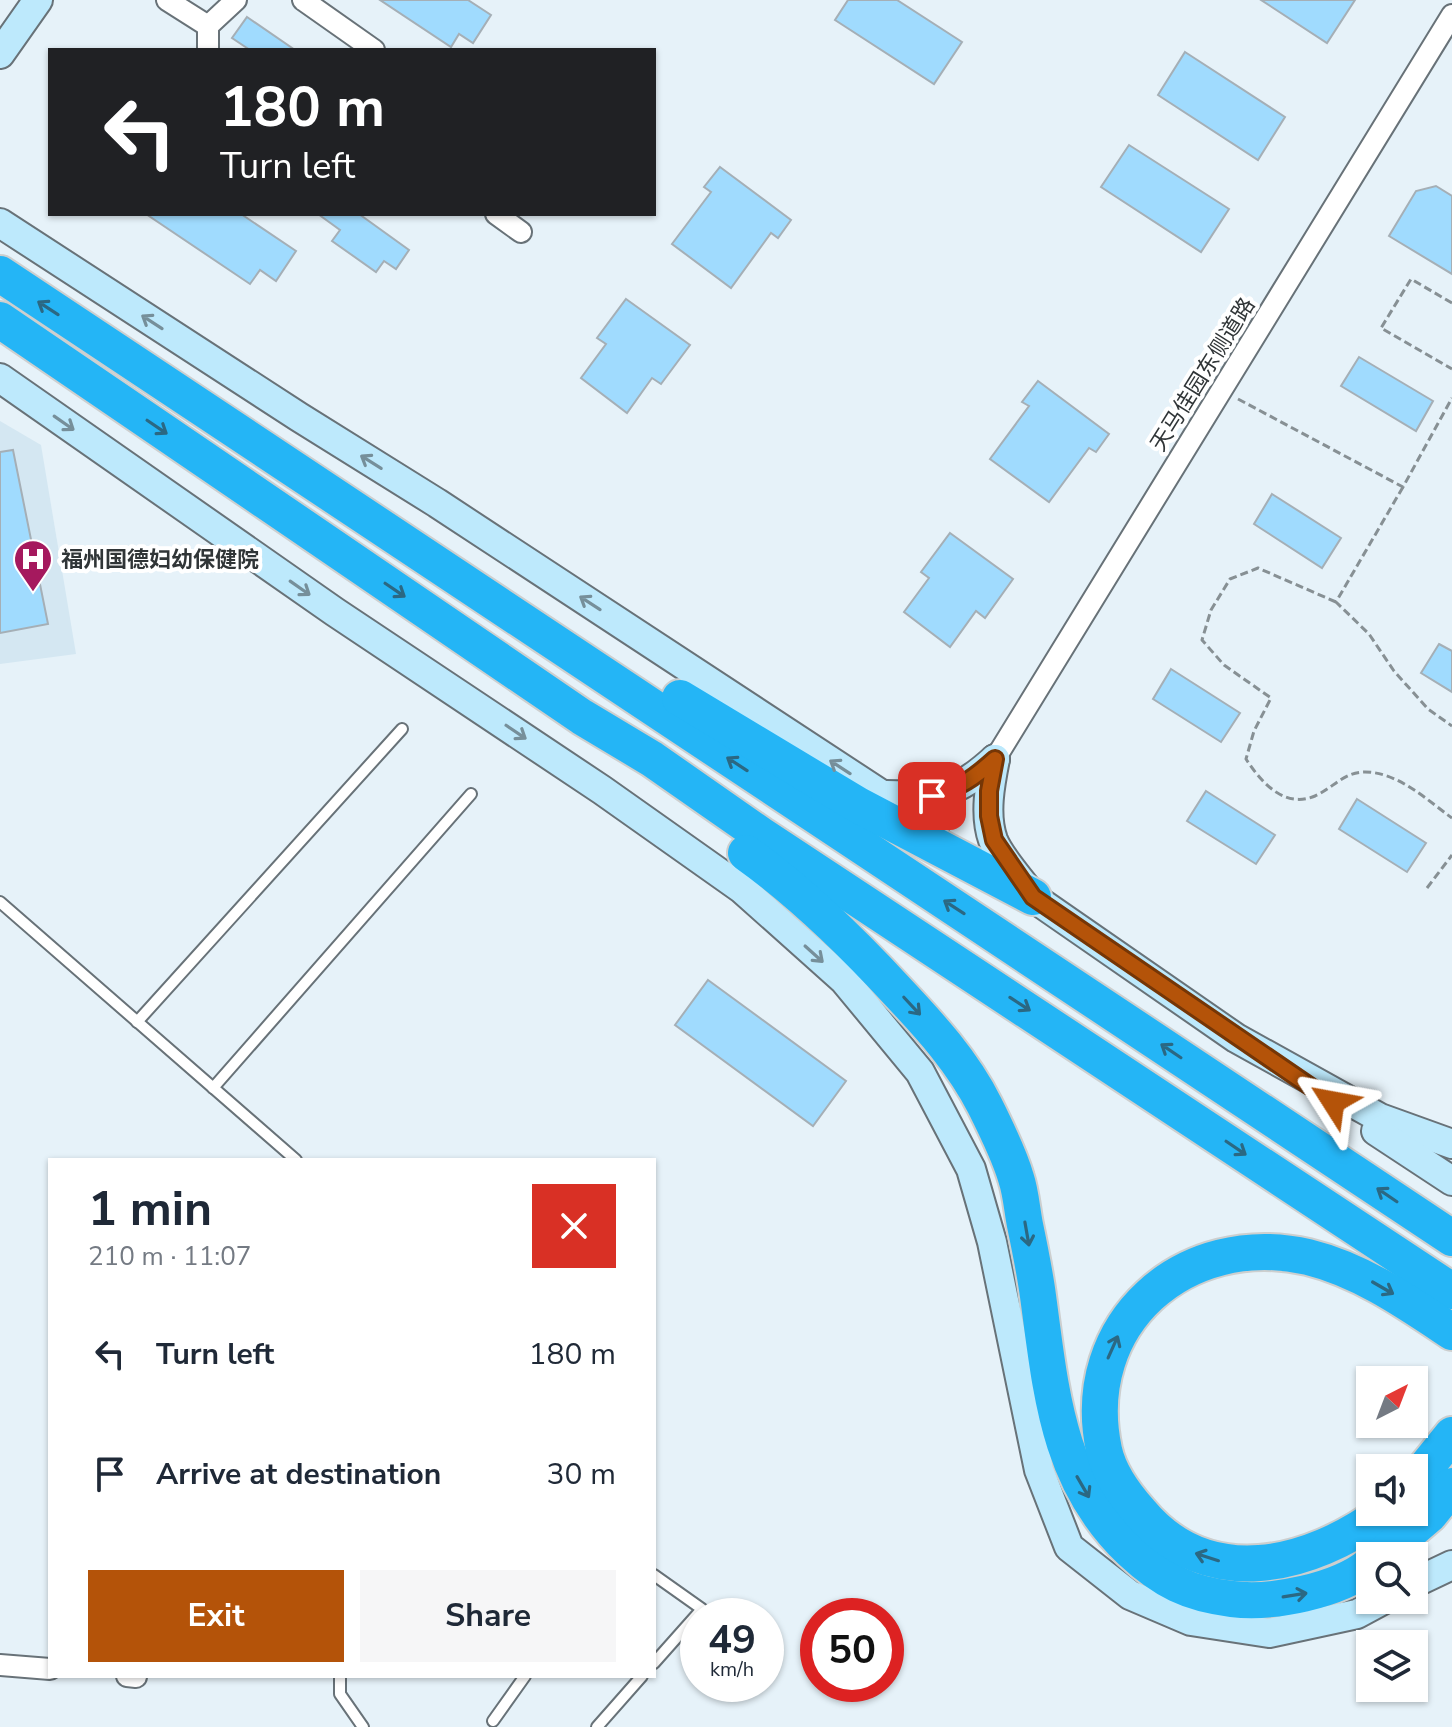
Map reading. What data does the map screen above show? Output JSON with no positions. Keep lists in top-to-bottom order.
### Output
{
  "streets": {
    "street": ["天马佳园东侧道路"]
  },
  "places": {
    "hospital": ["福州国德妇幼保健院"]
  },
  "north": "top right",
  "page": {
    "turn": ["180 m", "Turn left"],
    "heading": ["1 min", "210 m · 11:07"],
    "list": [
      {
        "name": "Turn left",
        "value": "180 m"
      },
      {
        "name": "Arrive at destination",
        "value": "30 m"
      }
    ],
    "buttons": ["Exit", "Share"],
    "speed": "49 km/h",
    "limit": "50"
  }
}
